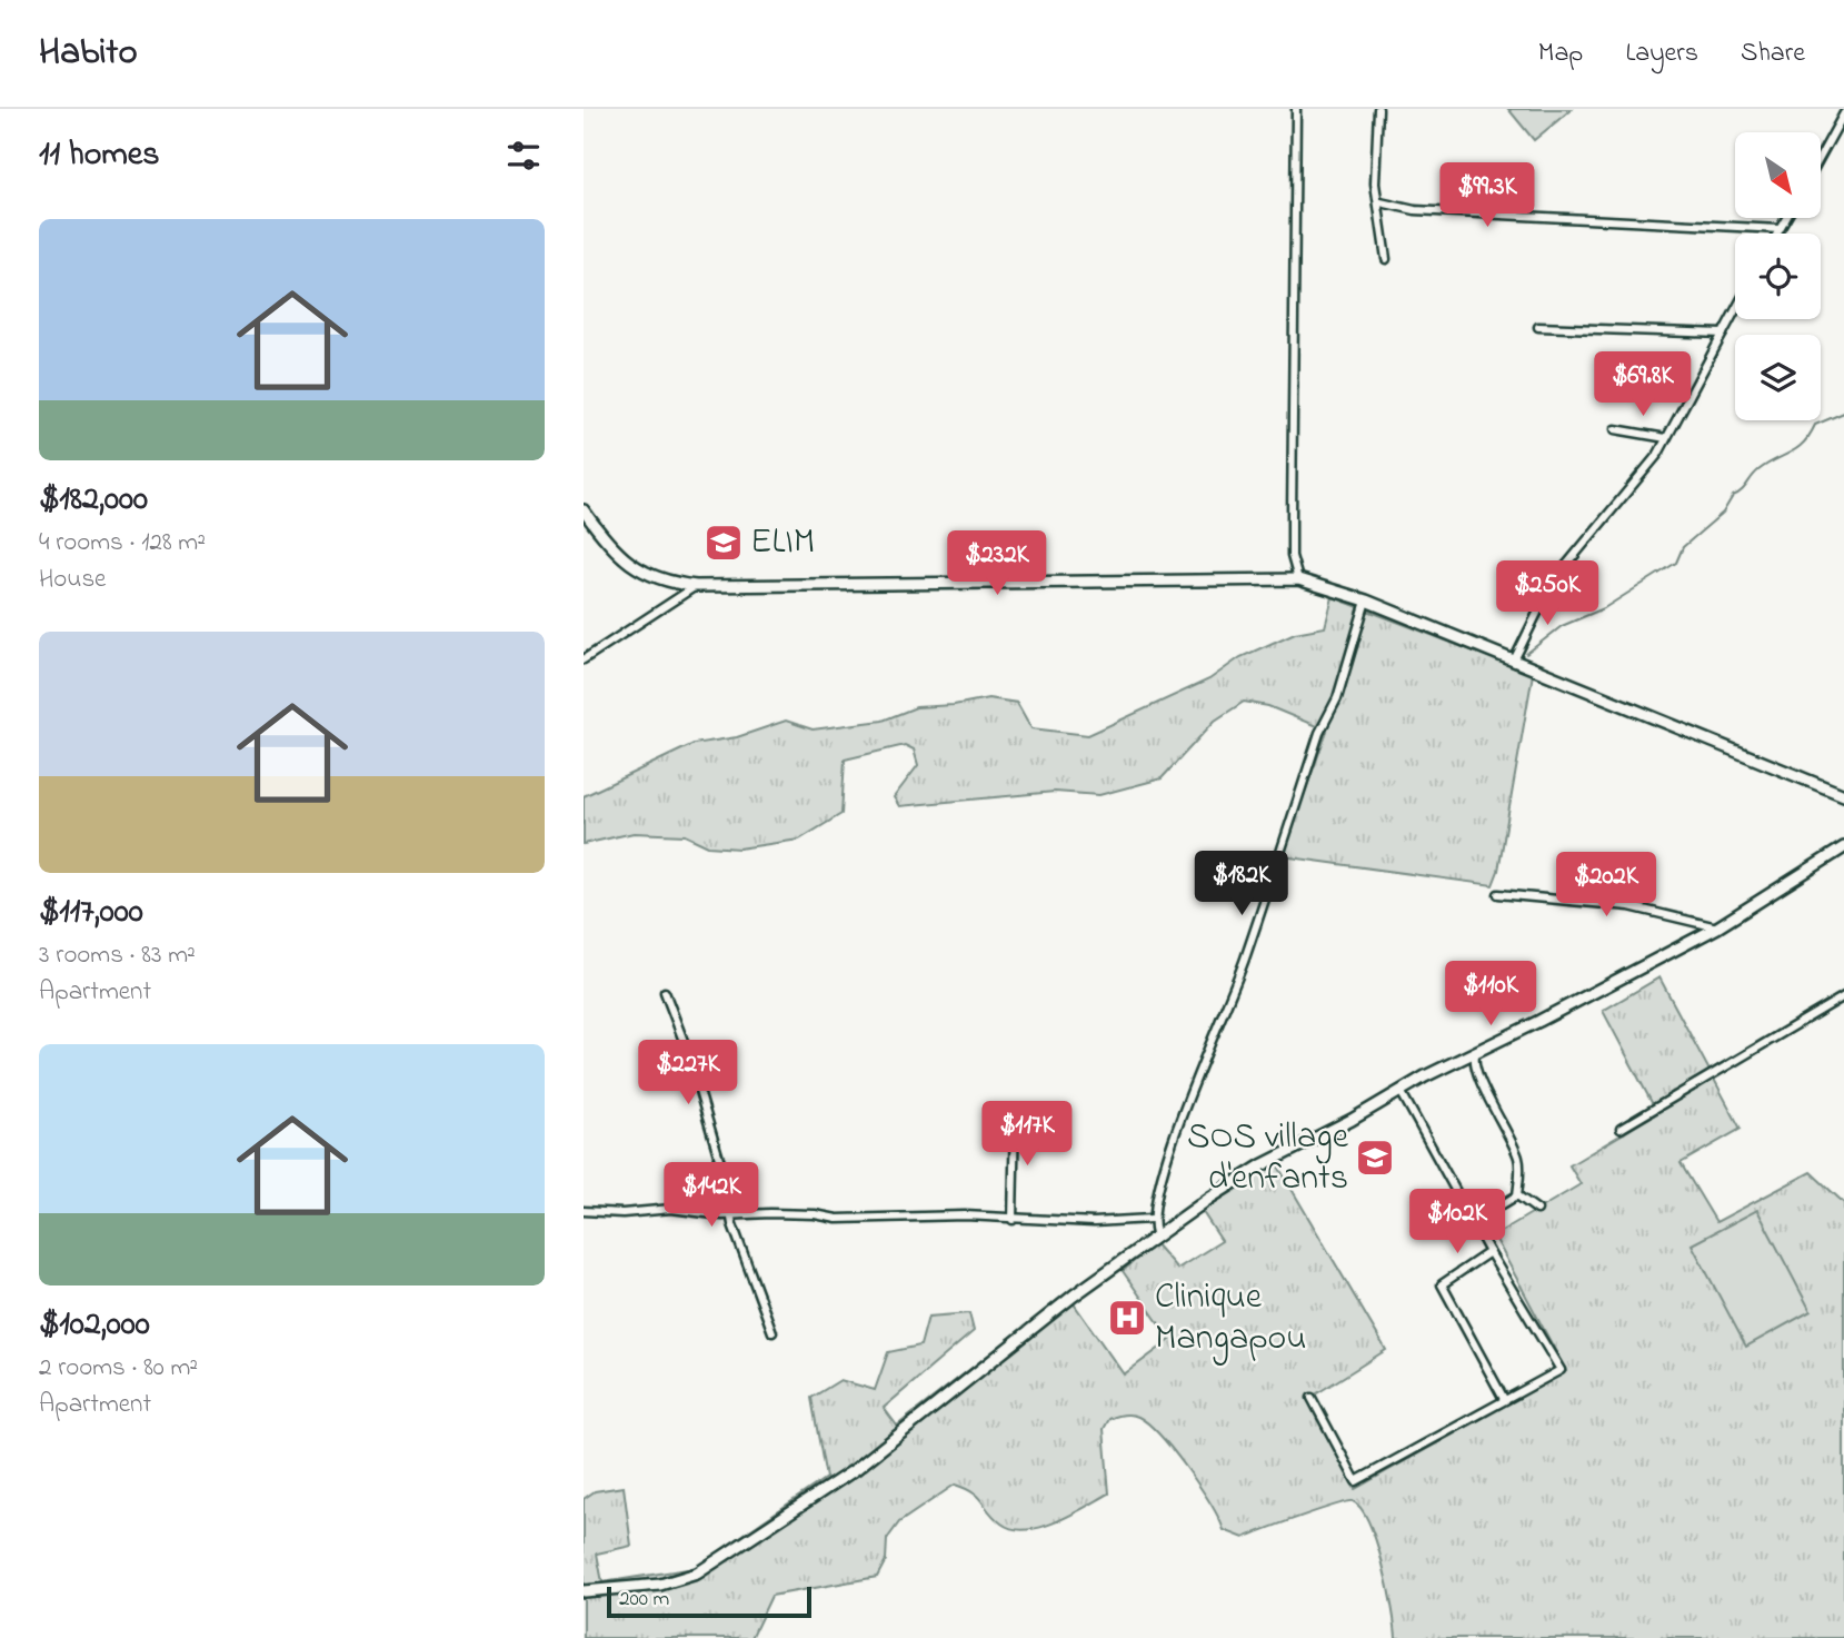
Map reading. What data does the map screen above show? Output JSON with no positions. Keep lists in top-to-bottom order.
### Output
{
  "places": {
    "school or university": ["ELIM", "SOS village d'enfants"],
    "hospital": ["Clinique Mangapou"]
  },
  "scale_bar": "200 m",
  "north": "bottom right",
  "page": {
    "header": "Habito",
    "nav": ["Map", "Layers", "Share"],
    "heading": "11 homes",
    "price": [
      "$99.3K",
      "$69.8K",
      "$232K",
      "$250K",
      "$182K",
      "$202K",
      "$110K",
      "$227K",
      "$117K",
      "$142K",
      "$102K"
    ],
    "list": [
      {
        "name": "$182,000",
        "note": "4 rooms · 128 m² · House"
      },
      {
        "name": "$117,000",
        "note": "3 rooms · 83 m² · Apartment"
      },
      {
        "name": "$102,000",
        "note": "2 rooms · 80 m² · Apartment"
      }
    ],
    "scale": "200 m"
  }
}
